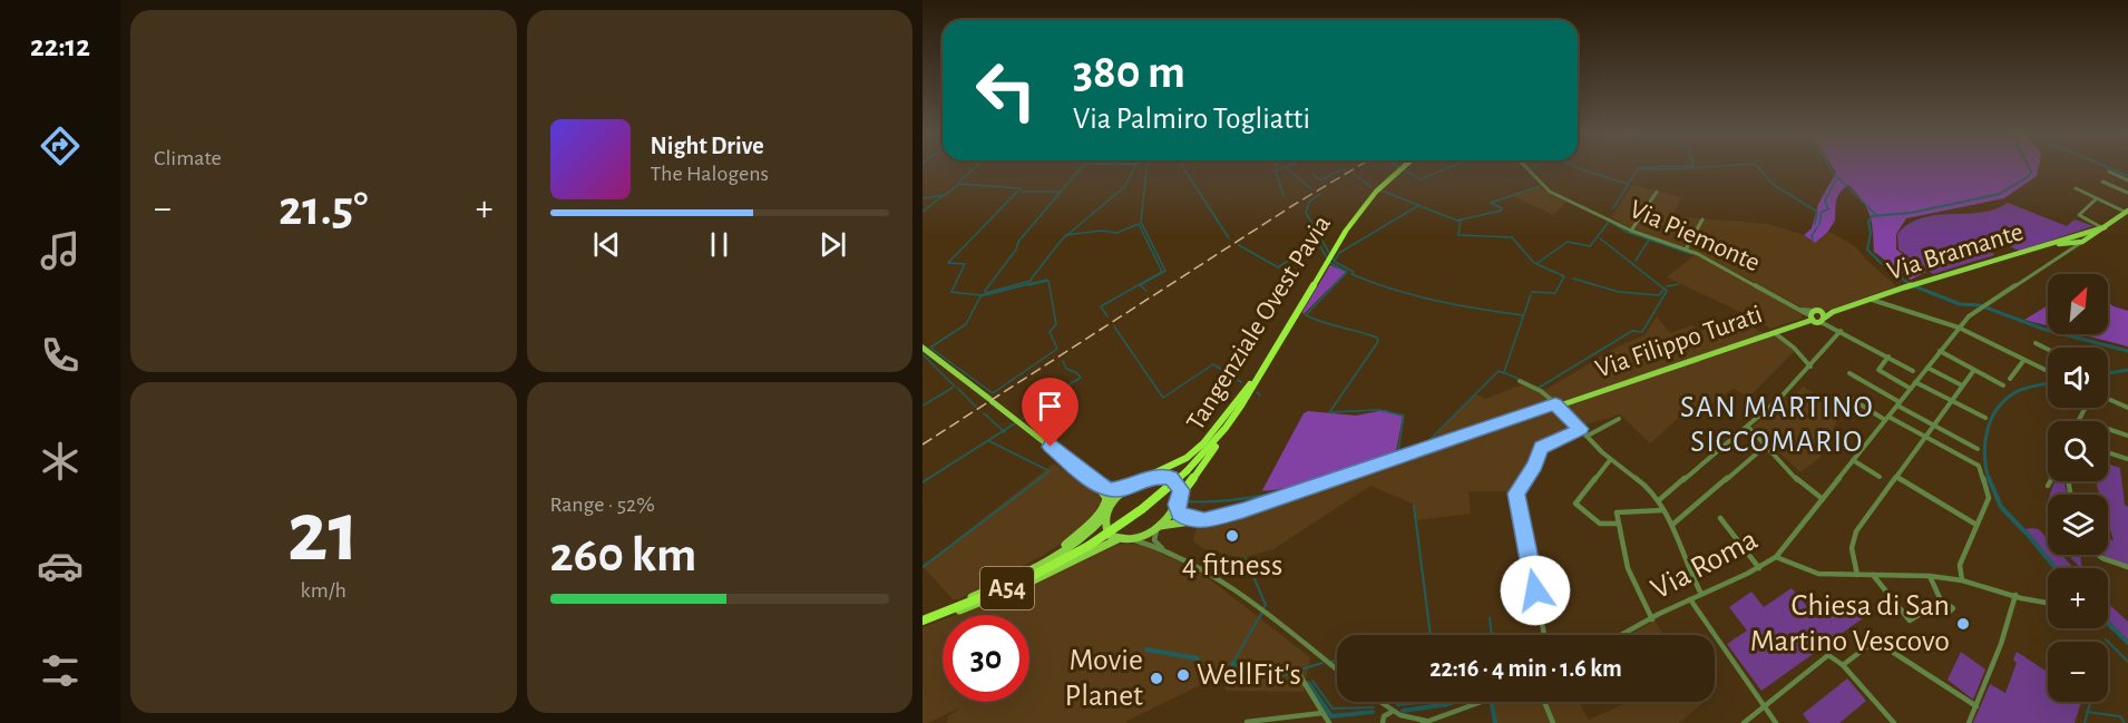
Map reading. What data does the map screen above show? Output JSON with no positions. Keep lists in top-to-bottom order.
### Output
{
  "streets": {
    "highway": ["Tangenziale Ovest Pavia", "A54"],
    "main road": ["Via Bramante", "Via Filippo Turati"],
    "street": ["Via Piemonte", "Via Roma"]
  },
  "crossings": [
    ["Via Piemonte", "Via Filippo Turati"],
    ["Via Piemonte", "Via Roma"],
    ["Via Bramante", "Via Filippo Turati"],
    ["Via Bramante", "Via Roma"],
    ["Tangenziale Ovest Pavia", "A54"]
  ],
  "districts": ["SAN MARTINO SICCOMARIO"],
  "places": [
    "4 fitness",
    "Chiesa di San Martino Vescovo",
    "WellFit's",
    "Movie Planet"
  ],
  "north": "top right",
  "page": {
    "tabs": "22:12",
    "tile": [
      "Climate",
      ["21", "km/h"],
      ["Range · 52%", "260 km"]
    ],
    "turn": ["380 m", "Via Palmiro Togliatti"],
    "song": ["Night Drive", "The Halogens"],
    "heat": ["−", "21.5°", "+"],
    "map_buttons": ["+", "−"],
    "limit": "30",
    "trip": "22:16 · 4 min · 1.6 km"
  }
}
